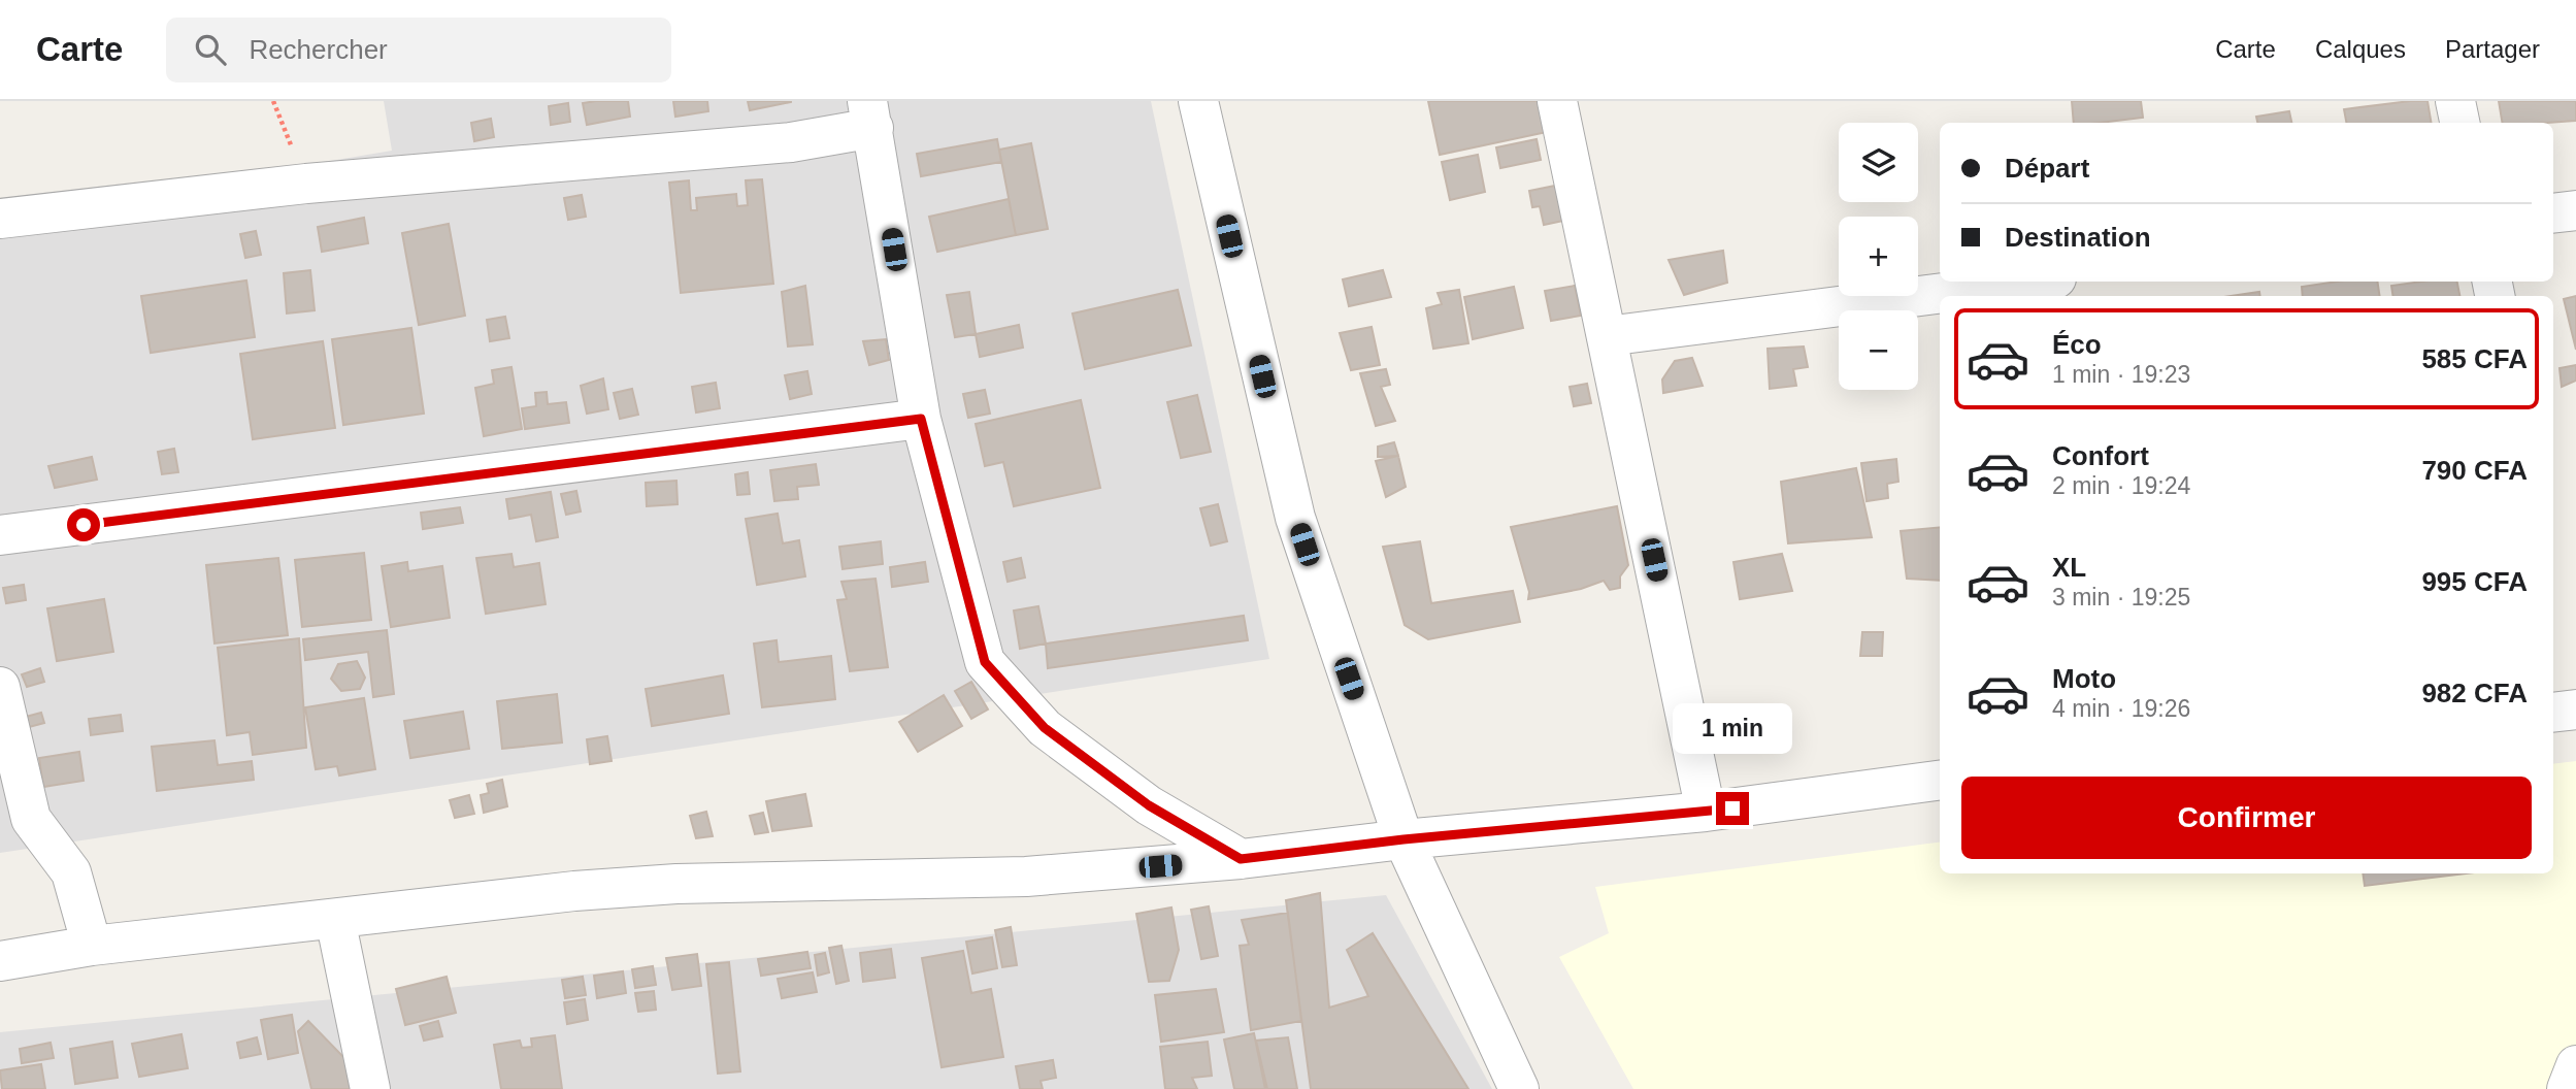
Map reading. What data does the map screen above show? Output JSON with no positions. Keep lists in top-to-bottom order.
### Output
{
  "page": {
    "header": "Carte",
    "search": "Rechercher",
    "nav": ["Carte", "Calques", "Partager"],
    "map_buttons": ["+", "−"],
    "banner": ["Départ", "Destination"],
    "list": [
      {
        "name": "Éco",
        "note": "1 min · 19:23",
        "value": "585 CFA"
      },
      {
        "name": "Confort",
        "note": "2 min · 19:24",
        "value": "790 CFA"
      },
      {
        "name": "XL",
        "note": "3 min · 19:25",
        "value": "995 CFA"
      },
      {
        "name": "Moto",
        "note": "4 min · 19:26",
        "value": "982 CFA"
      }
    ],
    "bubble": "1 min",
    "buttons": "Confirmer"
  }
}
